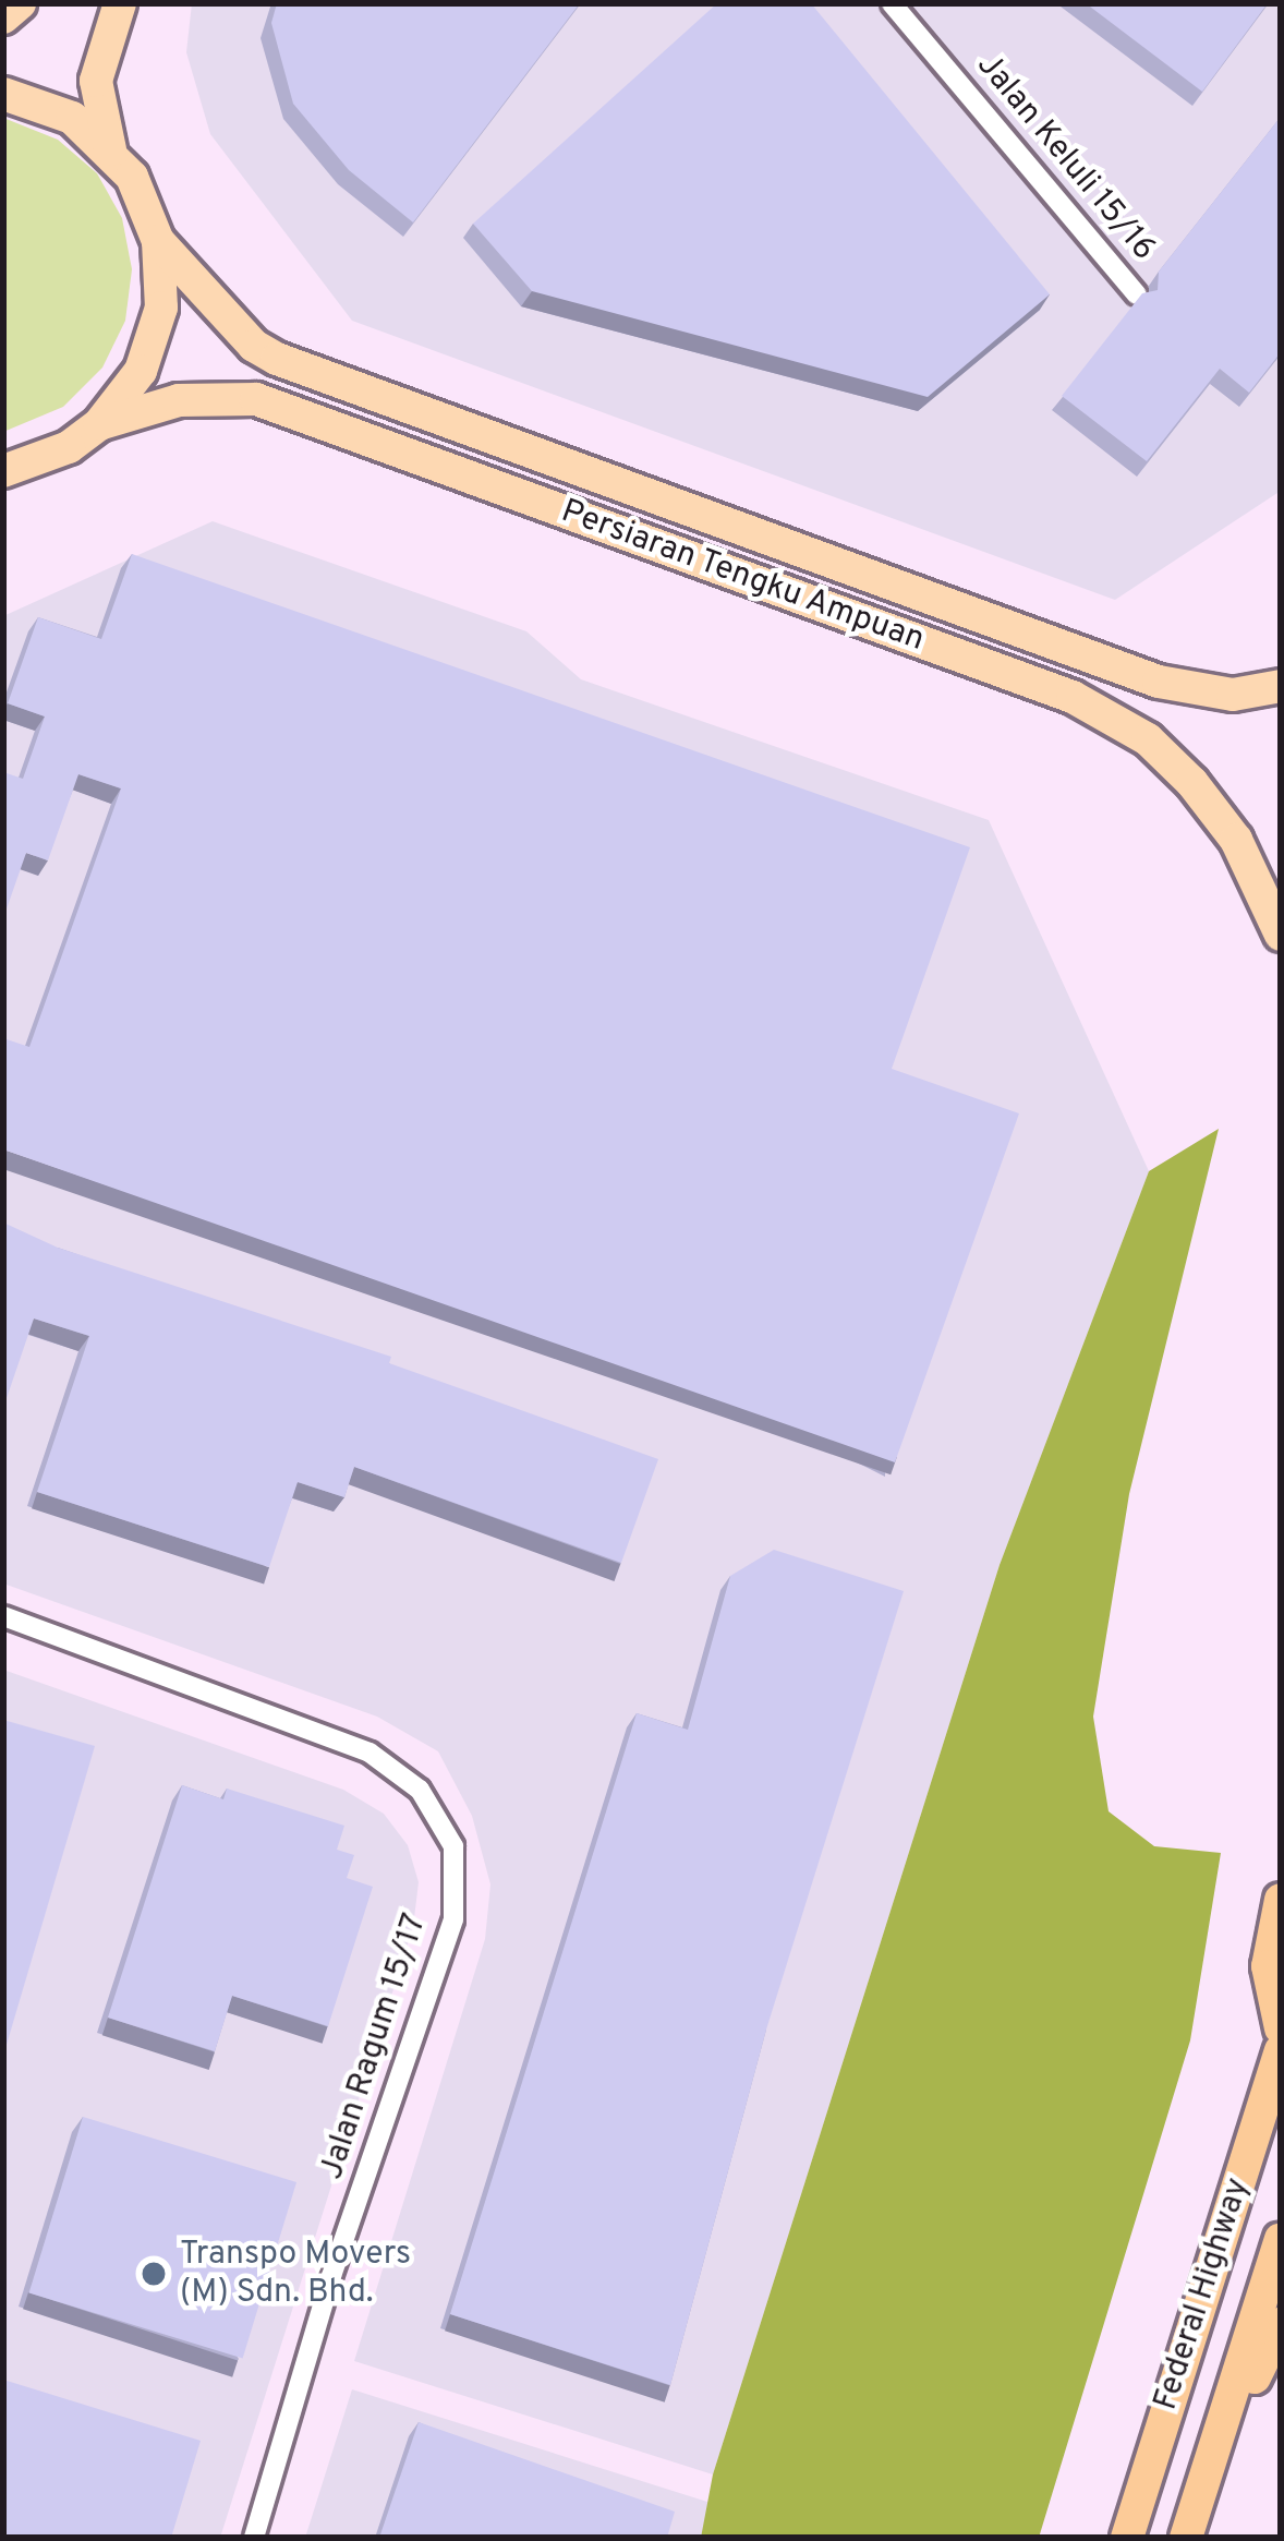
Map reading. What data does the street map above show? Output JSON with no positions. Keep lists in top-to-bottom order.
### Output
{
  "streets": {
    "highway": ["Federal Highway"],
    "main road": ["Persiaran Tengku Ampuan"],
    "street": ["Jalan Keluli 15/16", "Jalan Ragum 15/17"]
  },
  "places": ["Transpo Movers (M) Sdn. Bhd."]
}
